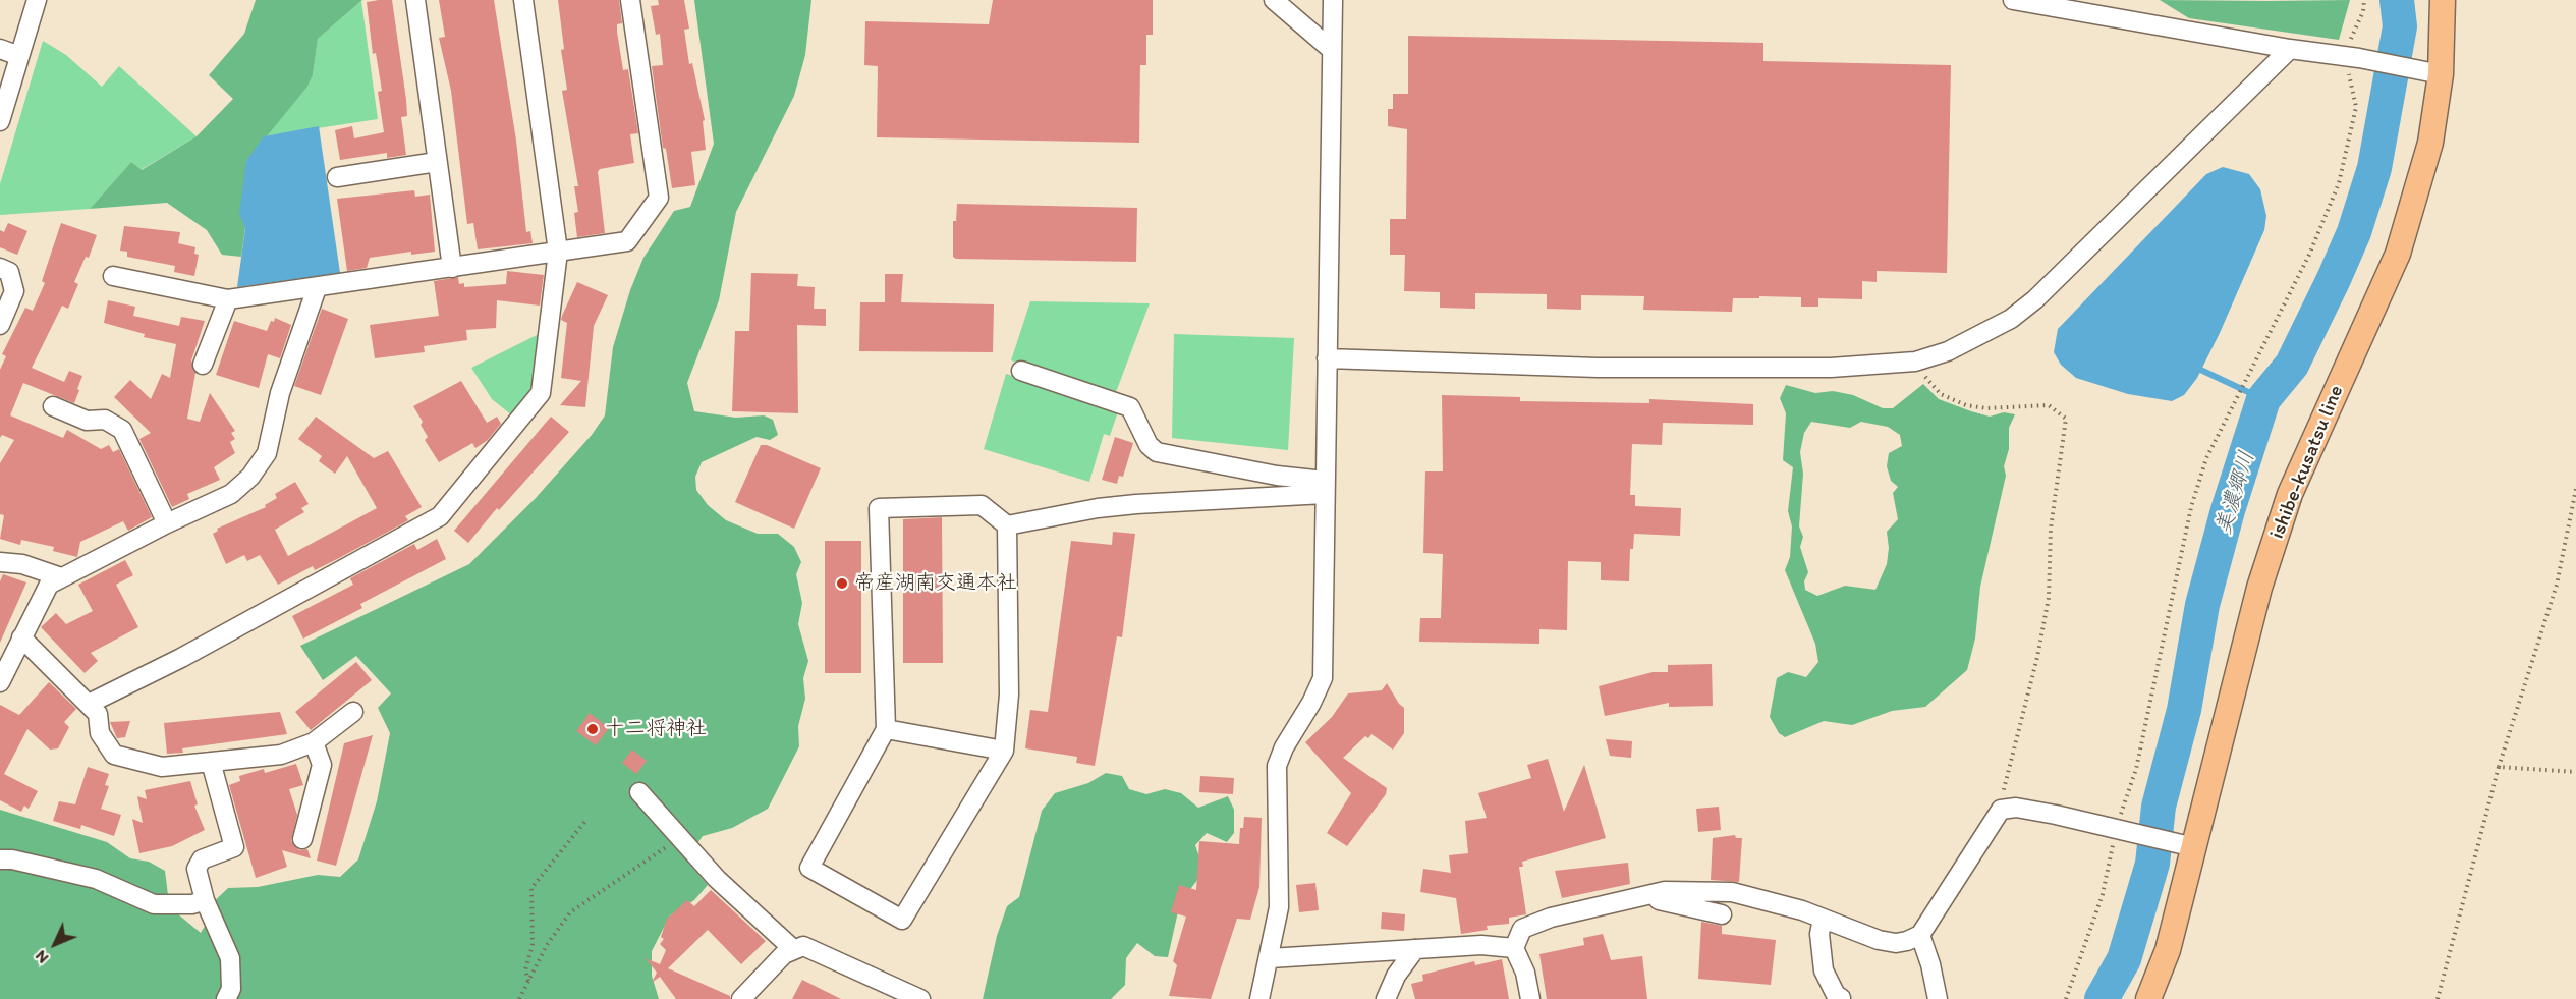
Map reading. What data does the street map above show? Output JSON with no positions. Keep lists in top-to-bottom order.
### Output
{
  "streets": {
    "main road": ["ishibe-kusatsu line"]
  },
  "water": ["美濃郷川"],
  "places": ["帝産湖南交通本社", "十二将神社"],
  "north": "bottom left"
}
